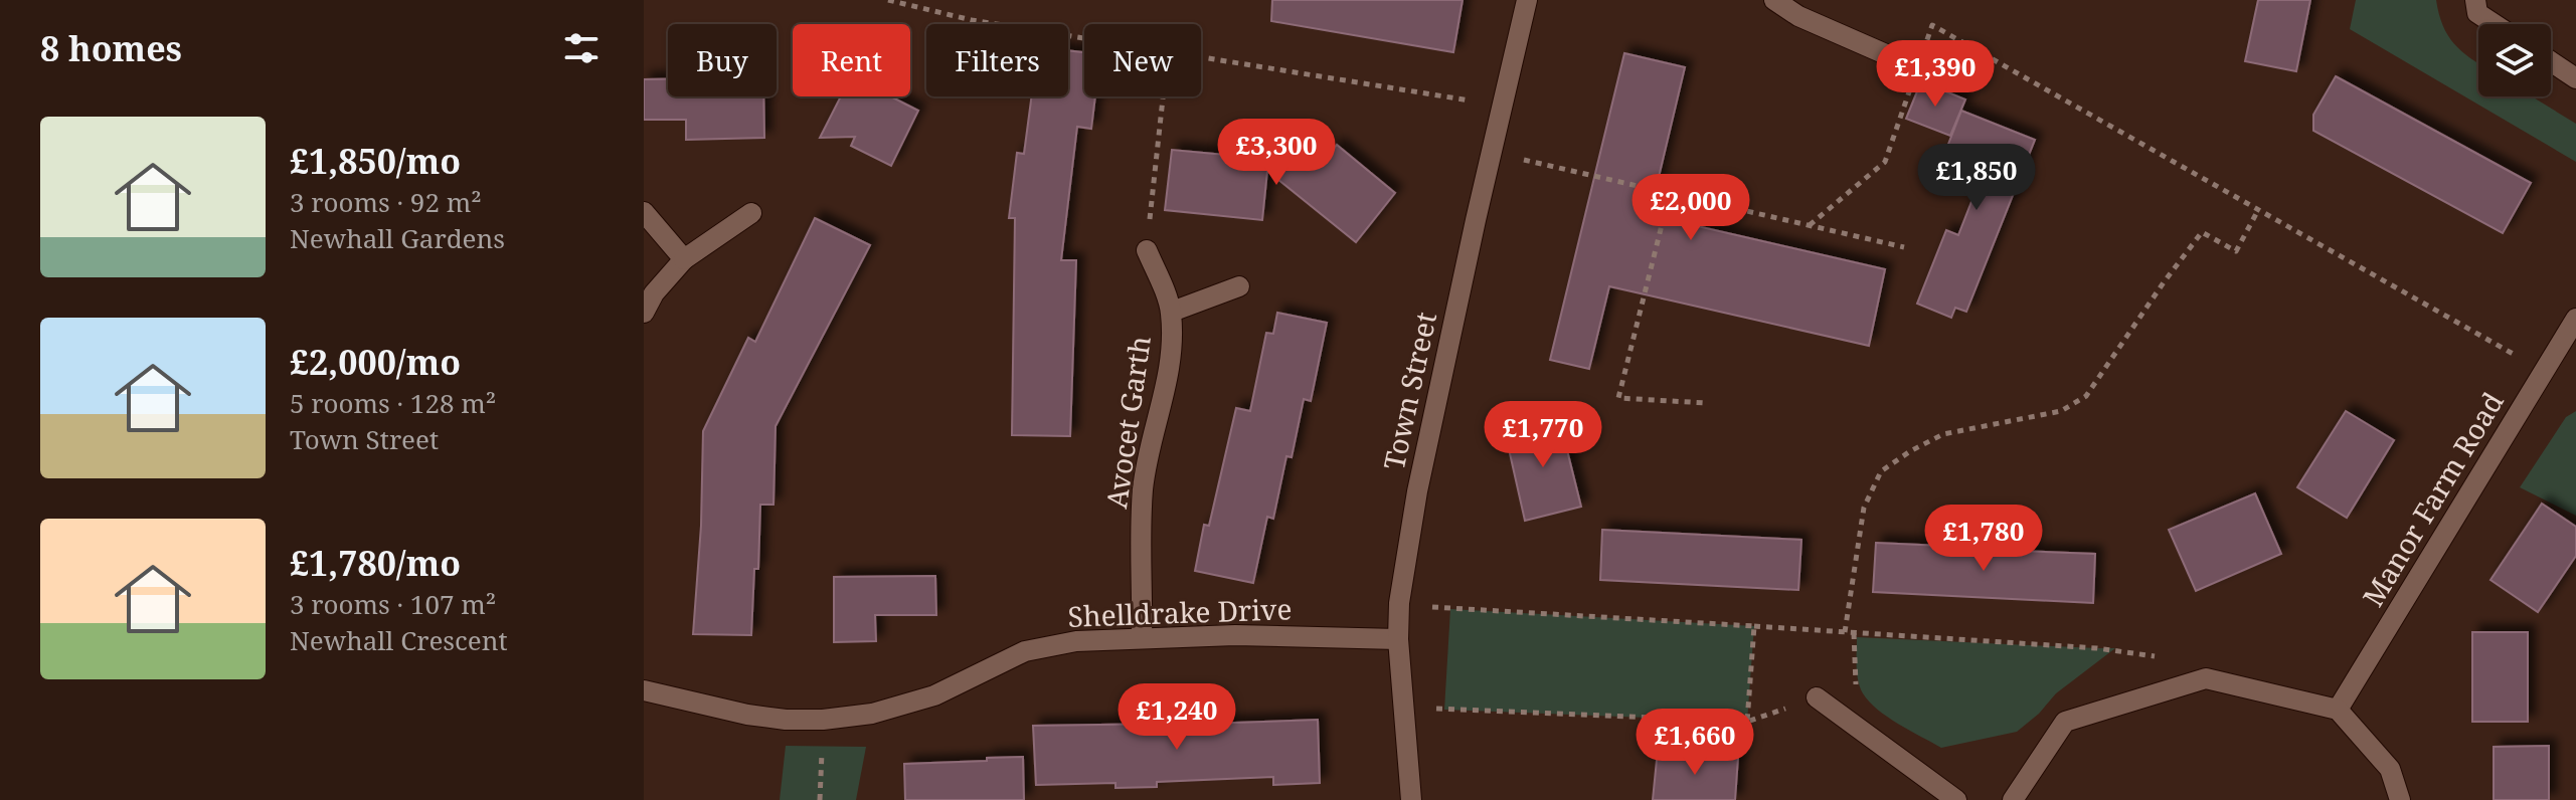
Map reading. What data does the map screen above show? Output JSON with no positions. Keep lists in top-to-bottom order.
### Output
{
  "streets": {
    "street": [
      "Town Street",
      "Avocet Garth",
      "Manor Farm Road",
      "Shelldrake Drive"
    ]
  },
  "crossings": [
    ["Town Street", "Shelldrake Drive"],
    ["Avocet Garth", "Shelldrake Drive"]
  ],
  "page": {
    "heading": "8 homes",
    "chip": [
      "Buy",
      "Rent",
      "Filters",
      "New"
    ],
    "price": [
      "£1,390",
      "£3,300",
      "£1,850",
      "£2,000",
      "£1,770",
      "£1,780",
      "£1,240",
      "£1,660"
    ],
    "list": [
      {
        "name": "£1,850/mo",
        "note": "3 rooms · 92 m² · Newhall Gardens"
      },
      {
        "name": "£2,000/mo",
        "note": "5 rooms · 128 m² · Town Street"
      },
      {
        "name": "£1,780/mo",
        "note": "3 rooms · 107 m² · Newhall Crescent"
      }
    ]
  }
}
